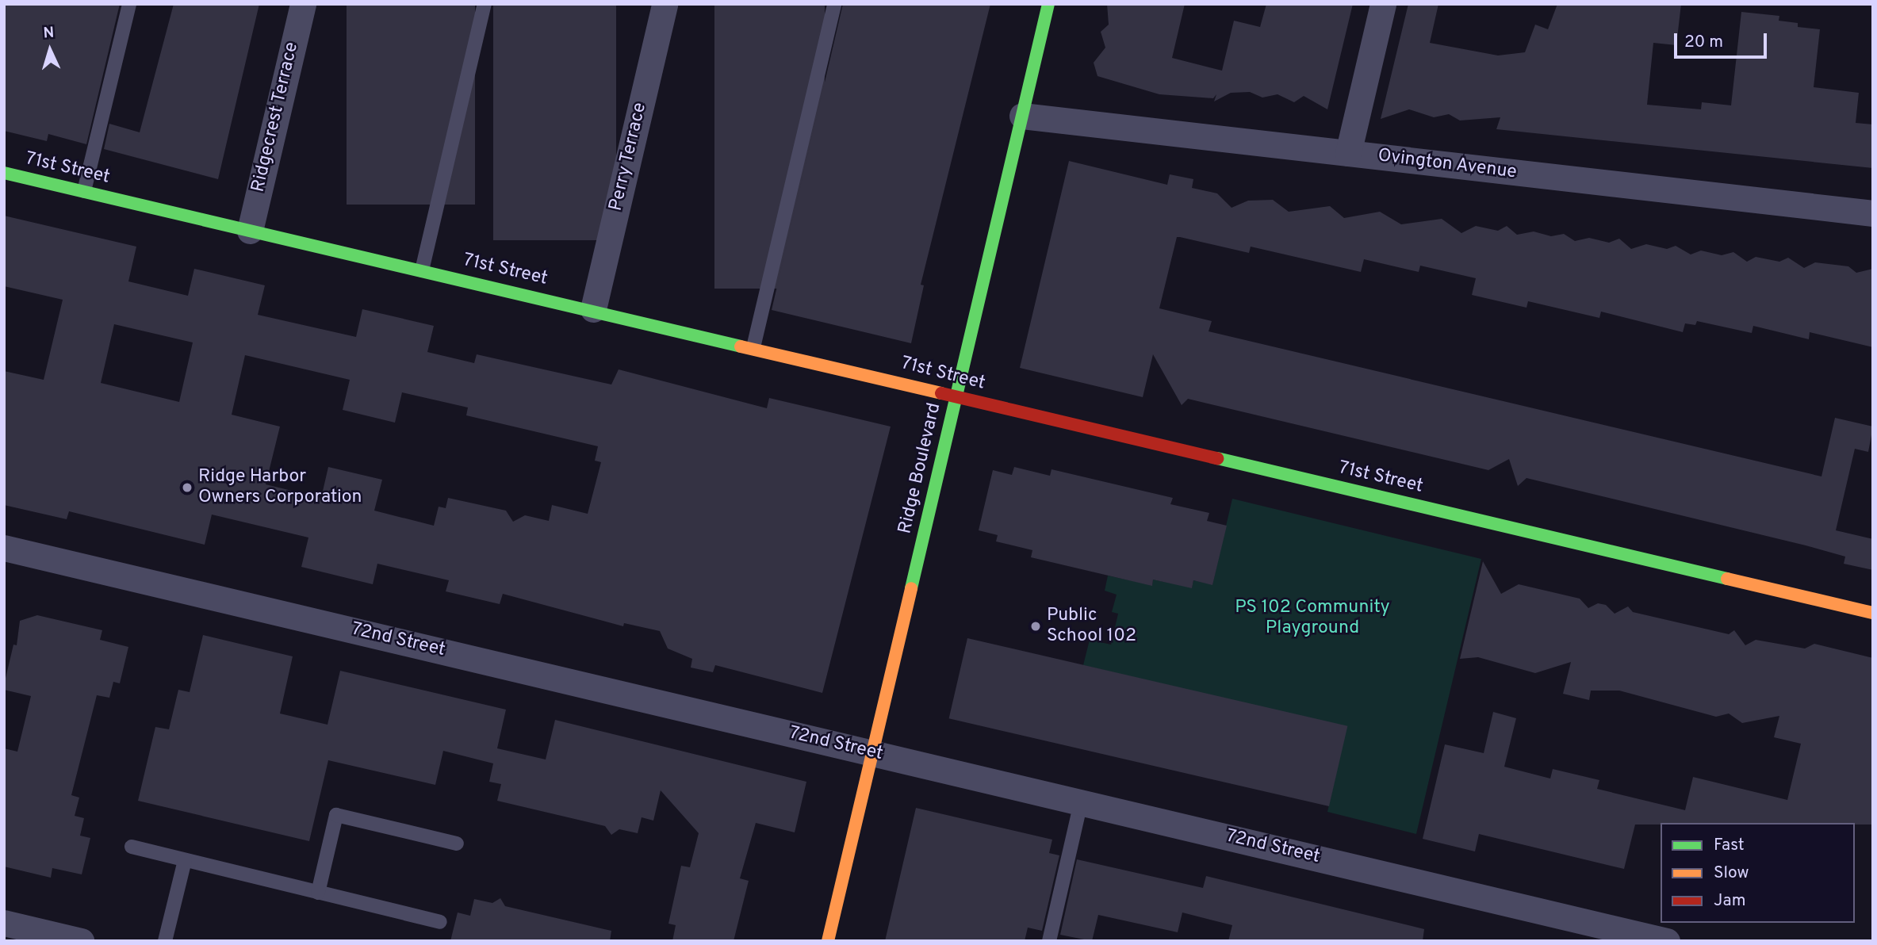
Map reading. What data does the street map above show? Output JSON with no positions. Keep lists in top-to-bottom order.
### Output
{
  "streets": {
    "street": [
      "Ridgecrest Terrace",
      "Perry Terrace",
      "Ovington Avenue",
      "71st Street",
      "Ridge Boulevard",
      "72nd Street"
    ]
  },
  "crossings": [
    ["Ridgecrest Terrace", "71st Street"],
    ["Perry Terrace", "71st Street"],
    ["Ovington Avenue", "Ridge Boulevard"],
    ["71st Street", "Ridge Boulevard"],
    ["Ridge Boulevard", "72nd Street"]
  ],
  "parks": ["PS 102 Community Playground"],
  "places": ["Ridge Harbor Owners Corporation", "Public School 102"],
  "legend": ["Fast", "Slow", "Jam"],
  "scale_bar": "20 m",
  "north": "top"
}
